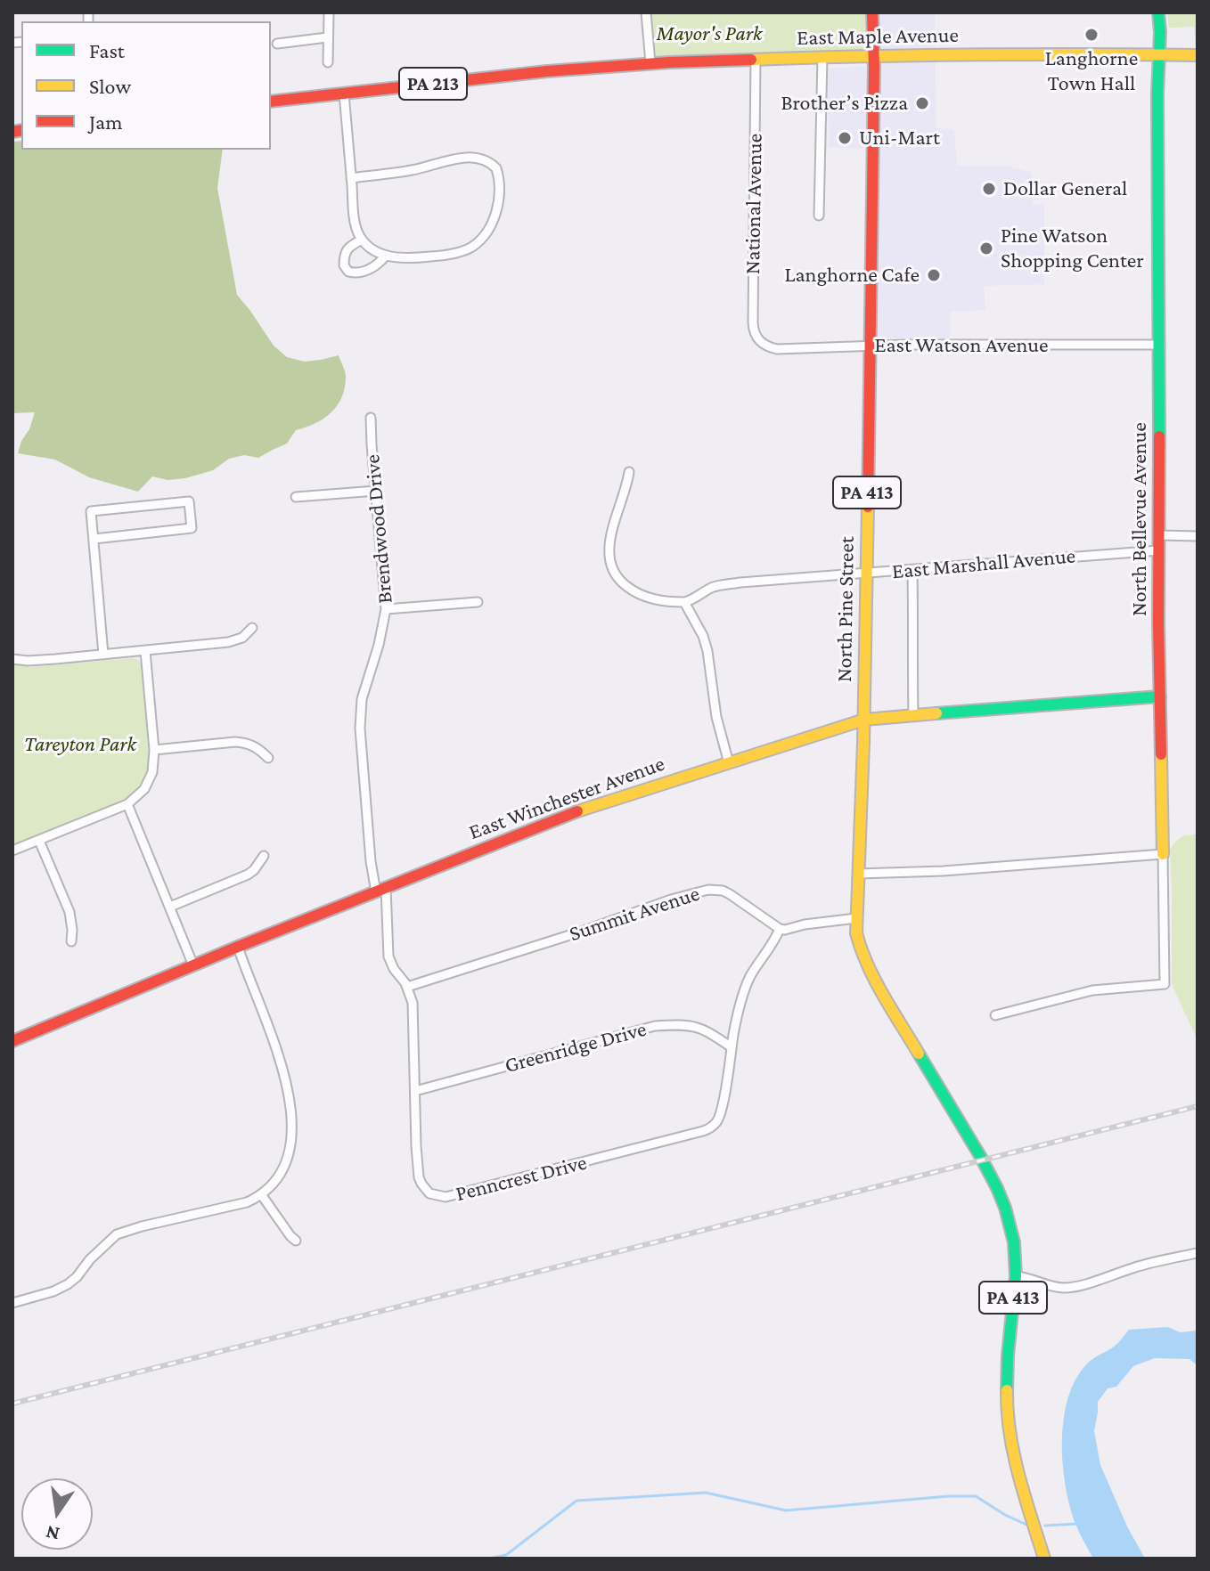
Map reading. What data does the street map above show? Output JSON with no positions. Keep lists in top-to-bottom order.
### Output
{
  "streets": {
    "main road": [
      "East Maple Avenue",
      "PA 213",
      "PA 413",
      "North Bellevue Avenue",
      "North Pine Street",
      "East Winchester Avenue"
    ],
    "street": [
      "National Avenue",
      "East Watson Avenue",
      "Brendwood Drive",
      "East Marshall Avenue",
      "Summit Avenue",
      "Greenridge Drive",
      "Penncrest Drive"
    ]
  },
  "crossings": [
    ["East Maple Avenue", "PA 213"],
    ["East Maple Avenue", "National Avenue"],
    ["East Maple Avenue", "PA 413"],
    ["East Maple Avenue", "North Bellevue Avenue"],
    ["East Maple Avenue", "North Pine Street"],
    ["PA 213", "North Bellevue Avenue"],
    ["National Avenue", "East Watson Avenue"],
    ["East Watson Avenue", "North Bellevue Avenue"],
    ["East Watson Avenue", "North Pine Street"],
    ["PA 413", "North Pine Street"],
    ["North Bellevue Avenue", "East Marshall Avenue"],
    ["North Bellevue Avenue", "East Winchester Avenue"],
    ["Brendwood Drive", "East Winchester Avenue"],
    ["Brendwood Drive", "Penncrest Drive"],
    ["East Marshall Avenue", "North Pine Street"],
    ["North Pine Street", "East Winchester Avenue"],
    ["East Winchester Avenue", "Penncrest Drive"],
    ["Summit Avenue", "Penncrest Drive"],
    ["Greenridge Drive", "Penncrest Drive"]
  ],
  "parks": ["Mayor's Park", "Tareyton Park"],
  "places": [
    "Langhorne Town Hall",
    "Brother’s Pizza",
    "Uni-Mart",
    "Dollar General",
    "Pine Watson Shopping Center",
    "Langhorne Cafe"
  ],
  "legend": ["Fast", "Slow", "Jam"],
  "north": "bottom"
}
